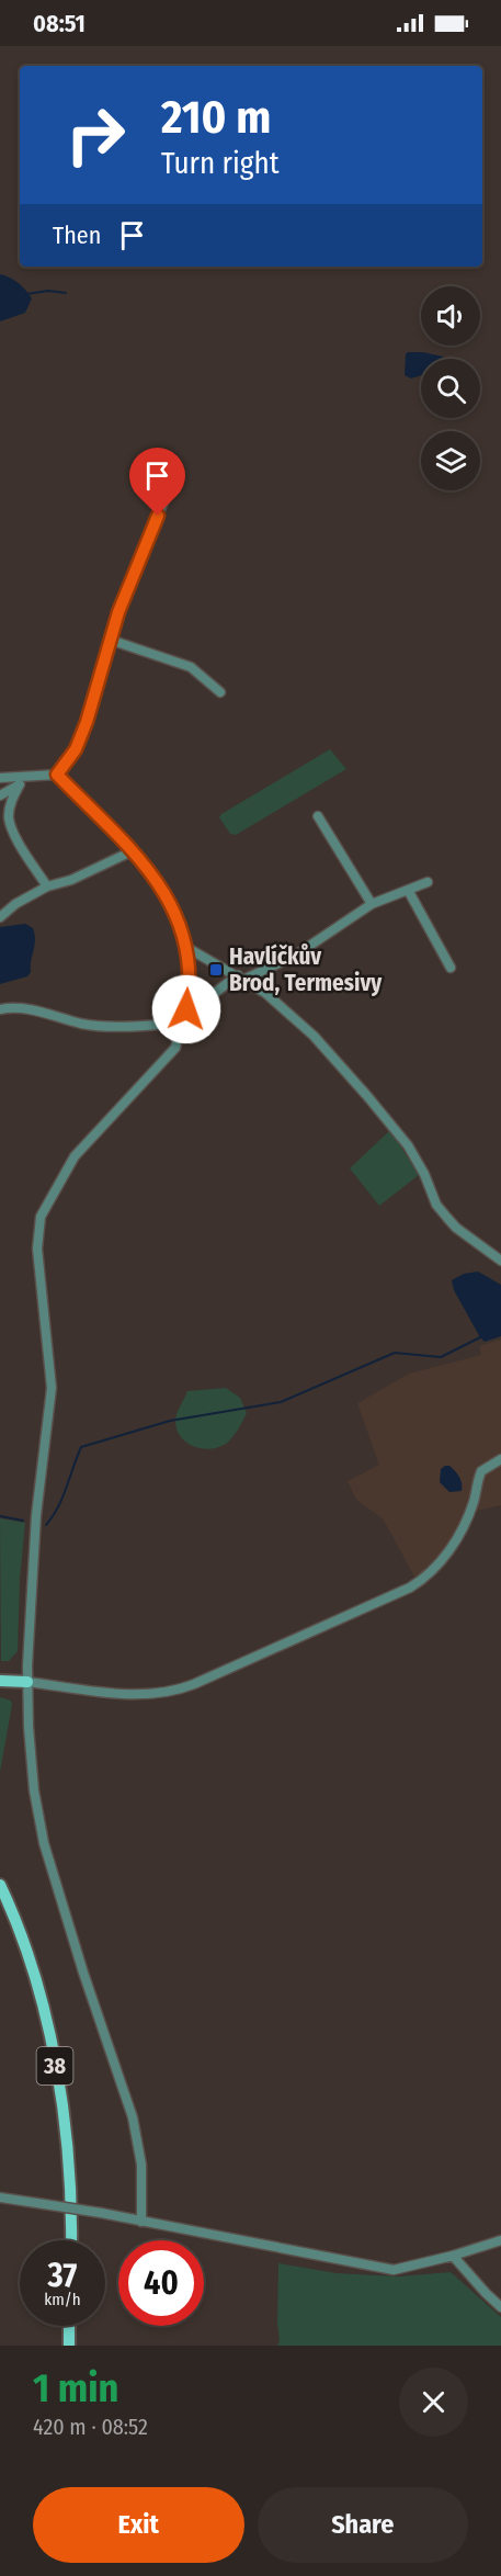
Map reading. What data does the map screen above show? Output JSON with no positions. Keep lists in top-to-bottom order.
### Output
{
  "streets": {
    "main road": ["38"]
  },
  "places": {
    "transit": ["Havlíčkův Brod, Termesivy"]
  },
  "page": {
    "status": "08:51",
    "turn": ["210 m", "Turn right"],
    "then": "Then",
    "speed": "37 km/h",
    "limit": "40",
    "heading": ["1 min", "420 m · 08:52"],
    "buttons": ["Exit", "Share"]
  }
}
